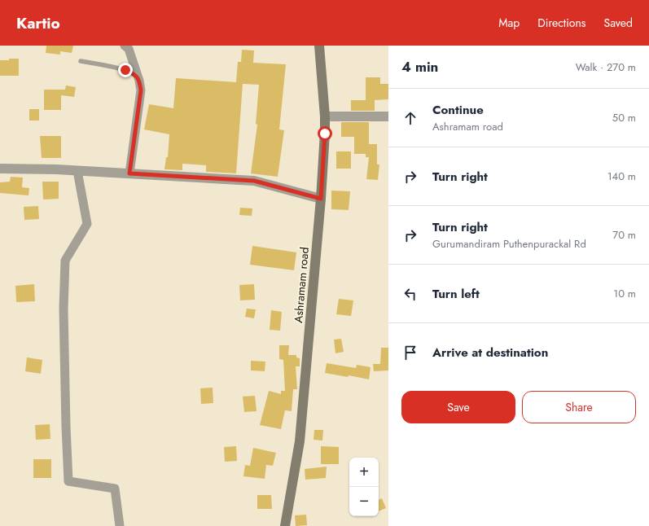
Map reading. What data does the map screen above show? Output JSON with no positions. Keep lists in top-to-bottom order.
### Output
{
  "streets": {
    "main road": ["Ashramam road"]
  },
  "page": {
    "header": "Kartio",
    "nav": ["Map", "Directions", "Saved"],
    "heading": ["4 min", "Walk · 270 m"],
    "list": [
      ["Continue", "Ashramam road", "50 m"],
      ["Turn right", "140 m"],
      ["Turn right", "Gurumandiram Puthenpurackal Rd", "70 m"],
      ["Turn left", "10 m"],
      "Arrive at destination"
    ],
    "buttons": ["Save", "Share"],
    "map_buttons": ["+", "−"]
  }
}
